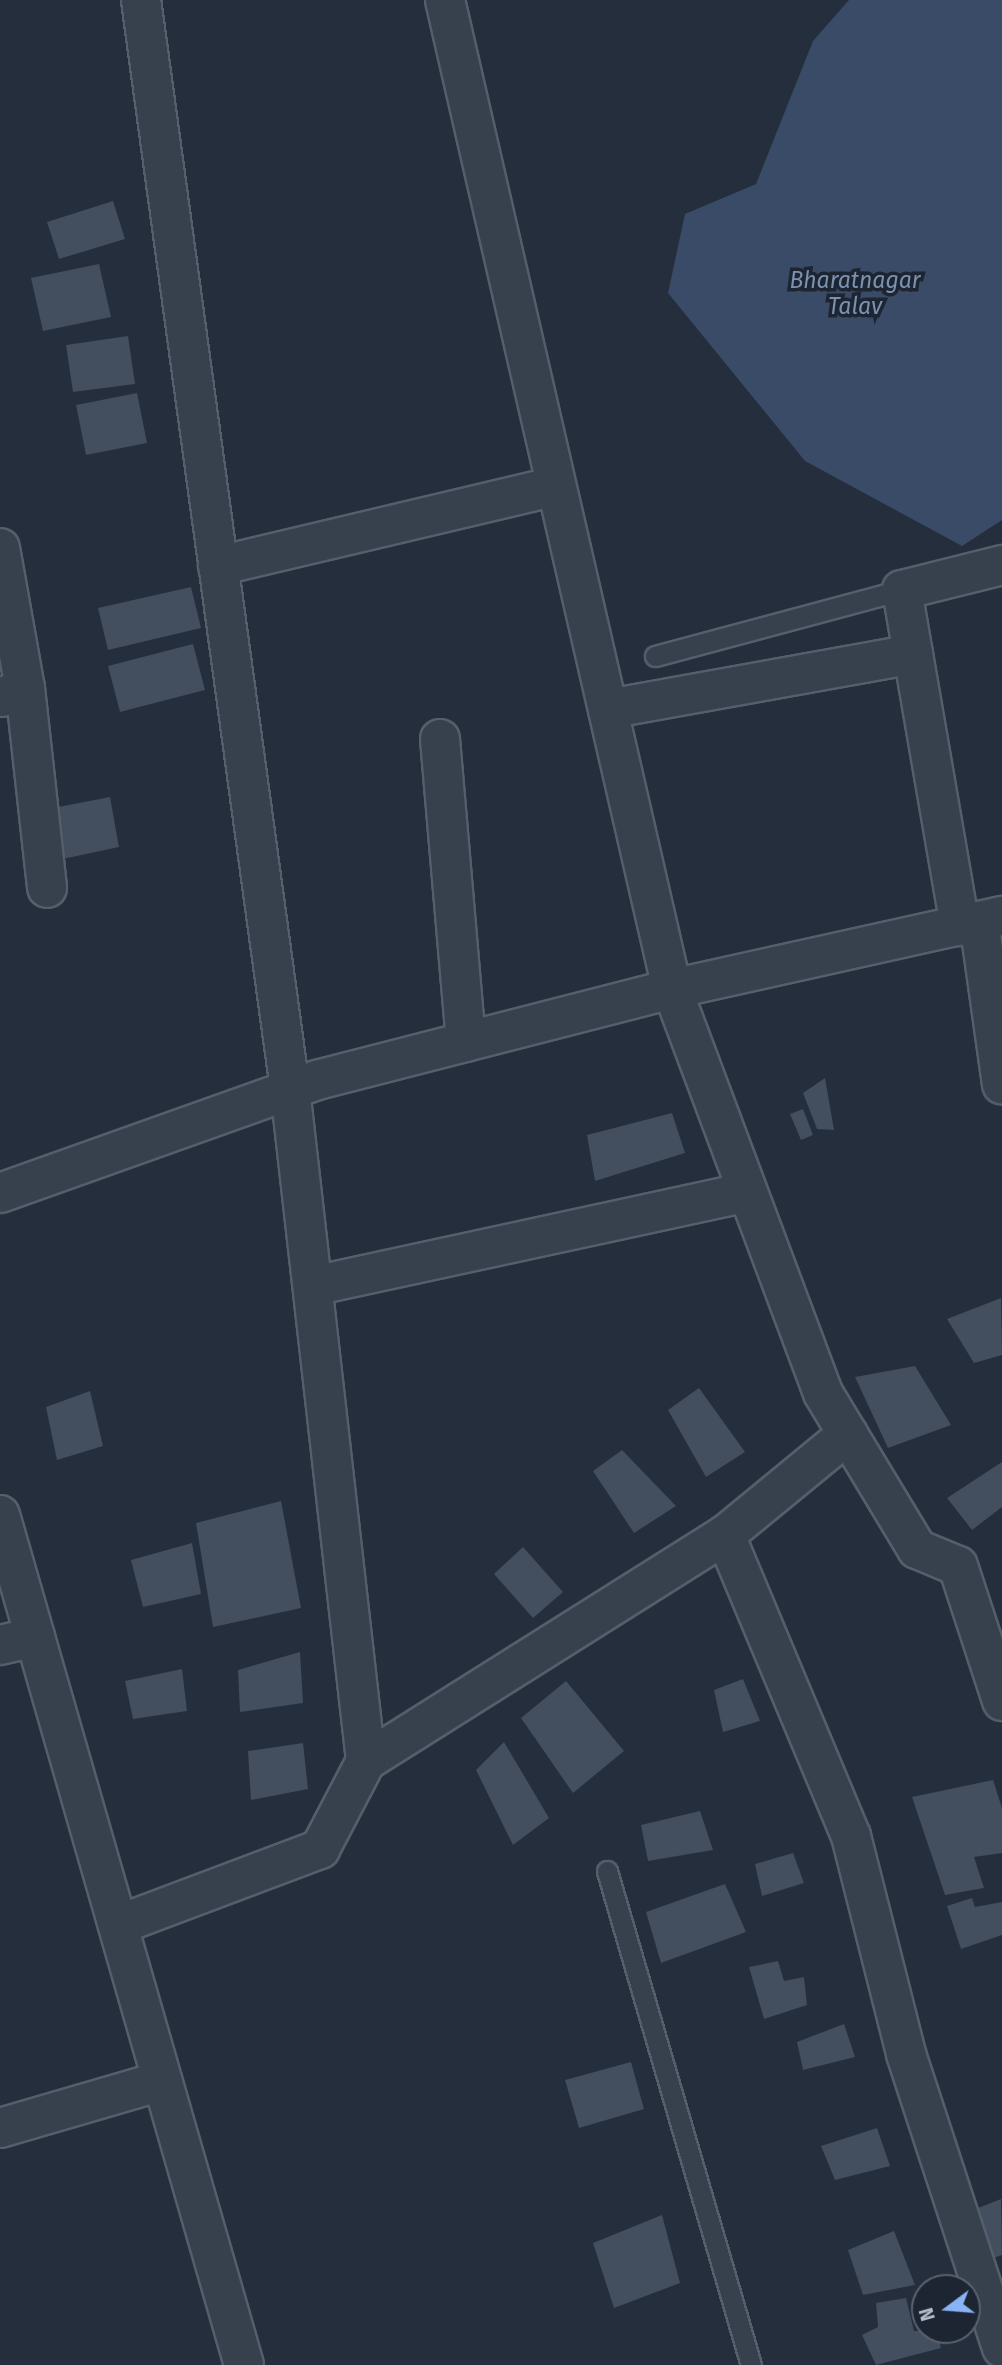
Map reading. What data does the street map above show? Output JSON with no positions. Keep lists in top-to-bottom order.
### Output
{
  "water": ["Bharatnagar Talav"],
  "north": "left"
}
